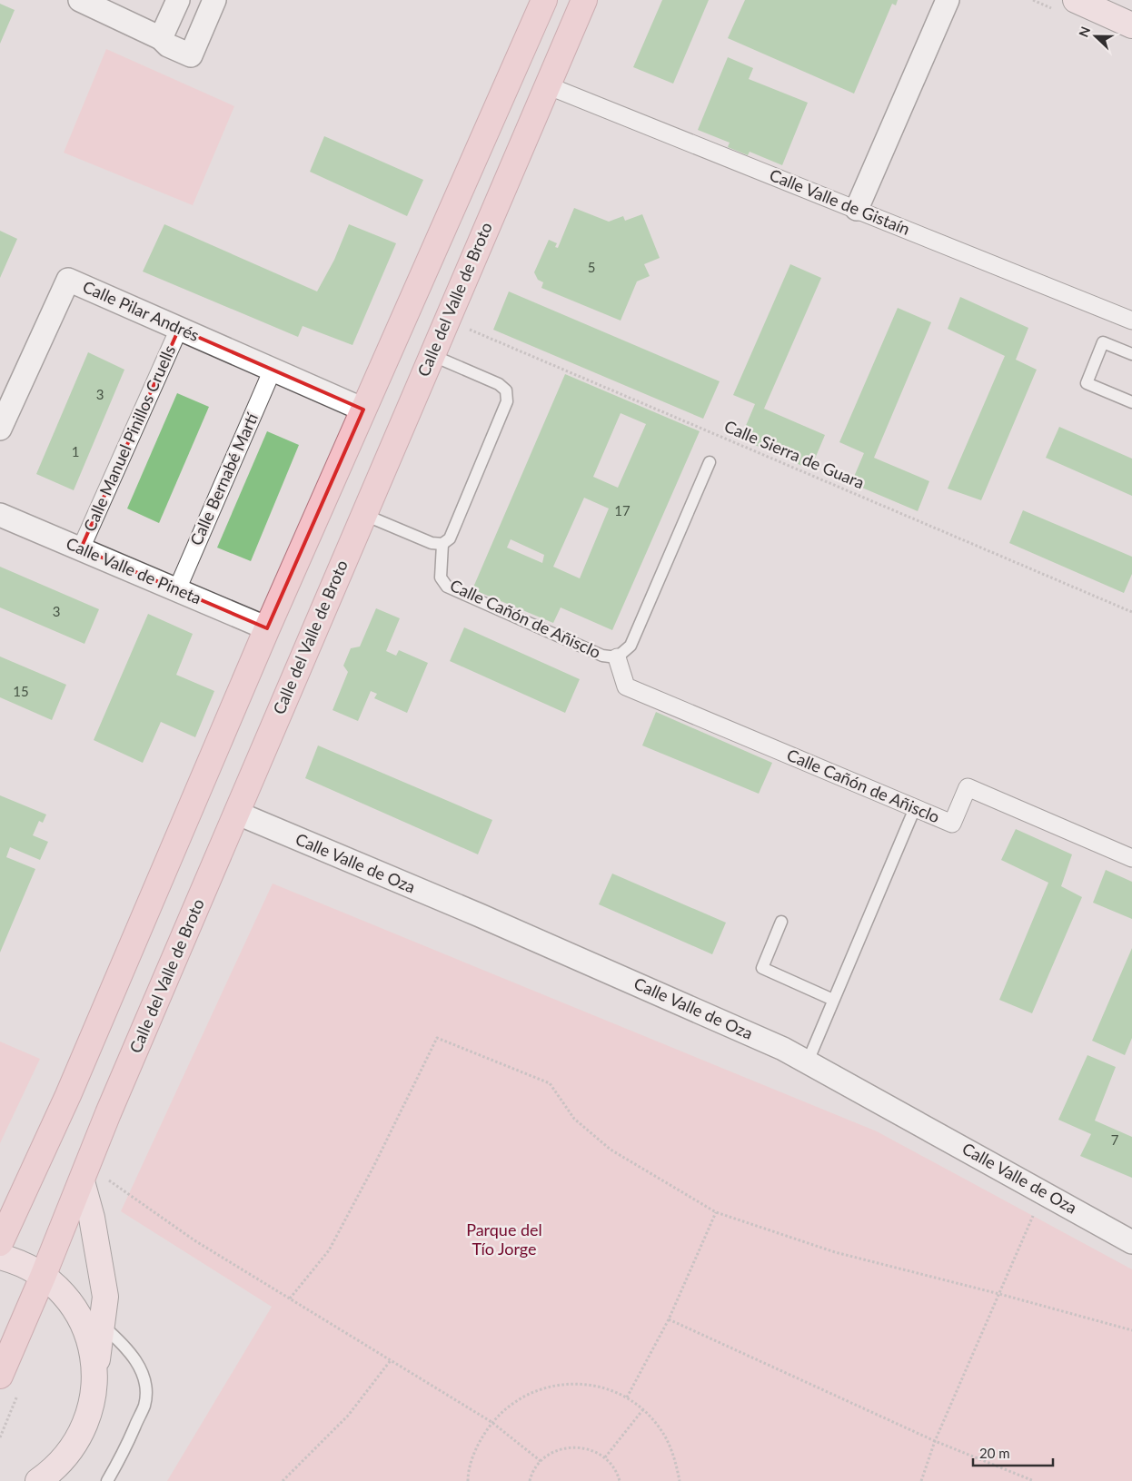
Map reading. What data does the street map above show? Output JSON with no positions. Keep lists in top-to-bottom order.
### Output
{
  "streets": {
    "main road": ["Calle del Valle de Broto"],
    "street": [
      "Calle Valle de Gistaín",
      "Calle Pilar Andrés",
      "Calle Manuel Pinillos Cruells",
      "Calle Bernabé Martí",
      "Calle Valle de Pineta",
      "Calle Cañón de Añisclo",
      "Calle Valle de Oza"
    ],
    "path": ["Calle Sierra de Guara"]
  },
  "crossings": [
    ["Calle Valle de Gistaín", "Calle del Valle de Broto"],
    ["Calle del Valle de Broto", "Calle Sierra de Guara"],
    ["Calle del Valle de Broto", "Calle Valle de Oza"],
    ["Calle Pilar Andrés", "Calle Manuel Pinillos Cruells"],
    ["Calle Pilar Andrés", "Calle Bernabé Martí"],
    ["Calle Manuel Pinillos Cruells", "Calle Valle de Pineta"],
    ["Calle Bernabé Martí", "Calle Valle de Pineta"]
  ],
  "parks": ["Parque del Tío Jorge"],
  "house_numbers": [
    "5",
    "3",
    "1",
    "17",
    "3",
    "15",
    "7"
  ],
  "scale_bar": "20 m",
  "north": "left"
}
